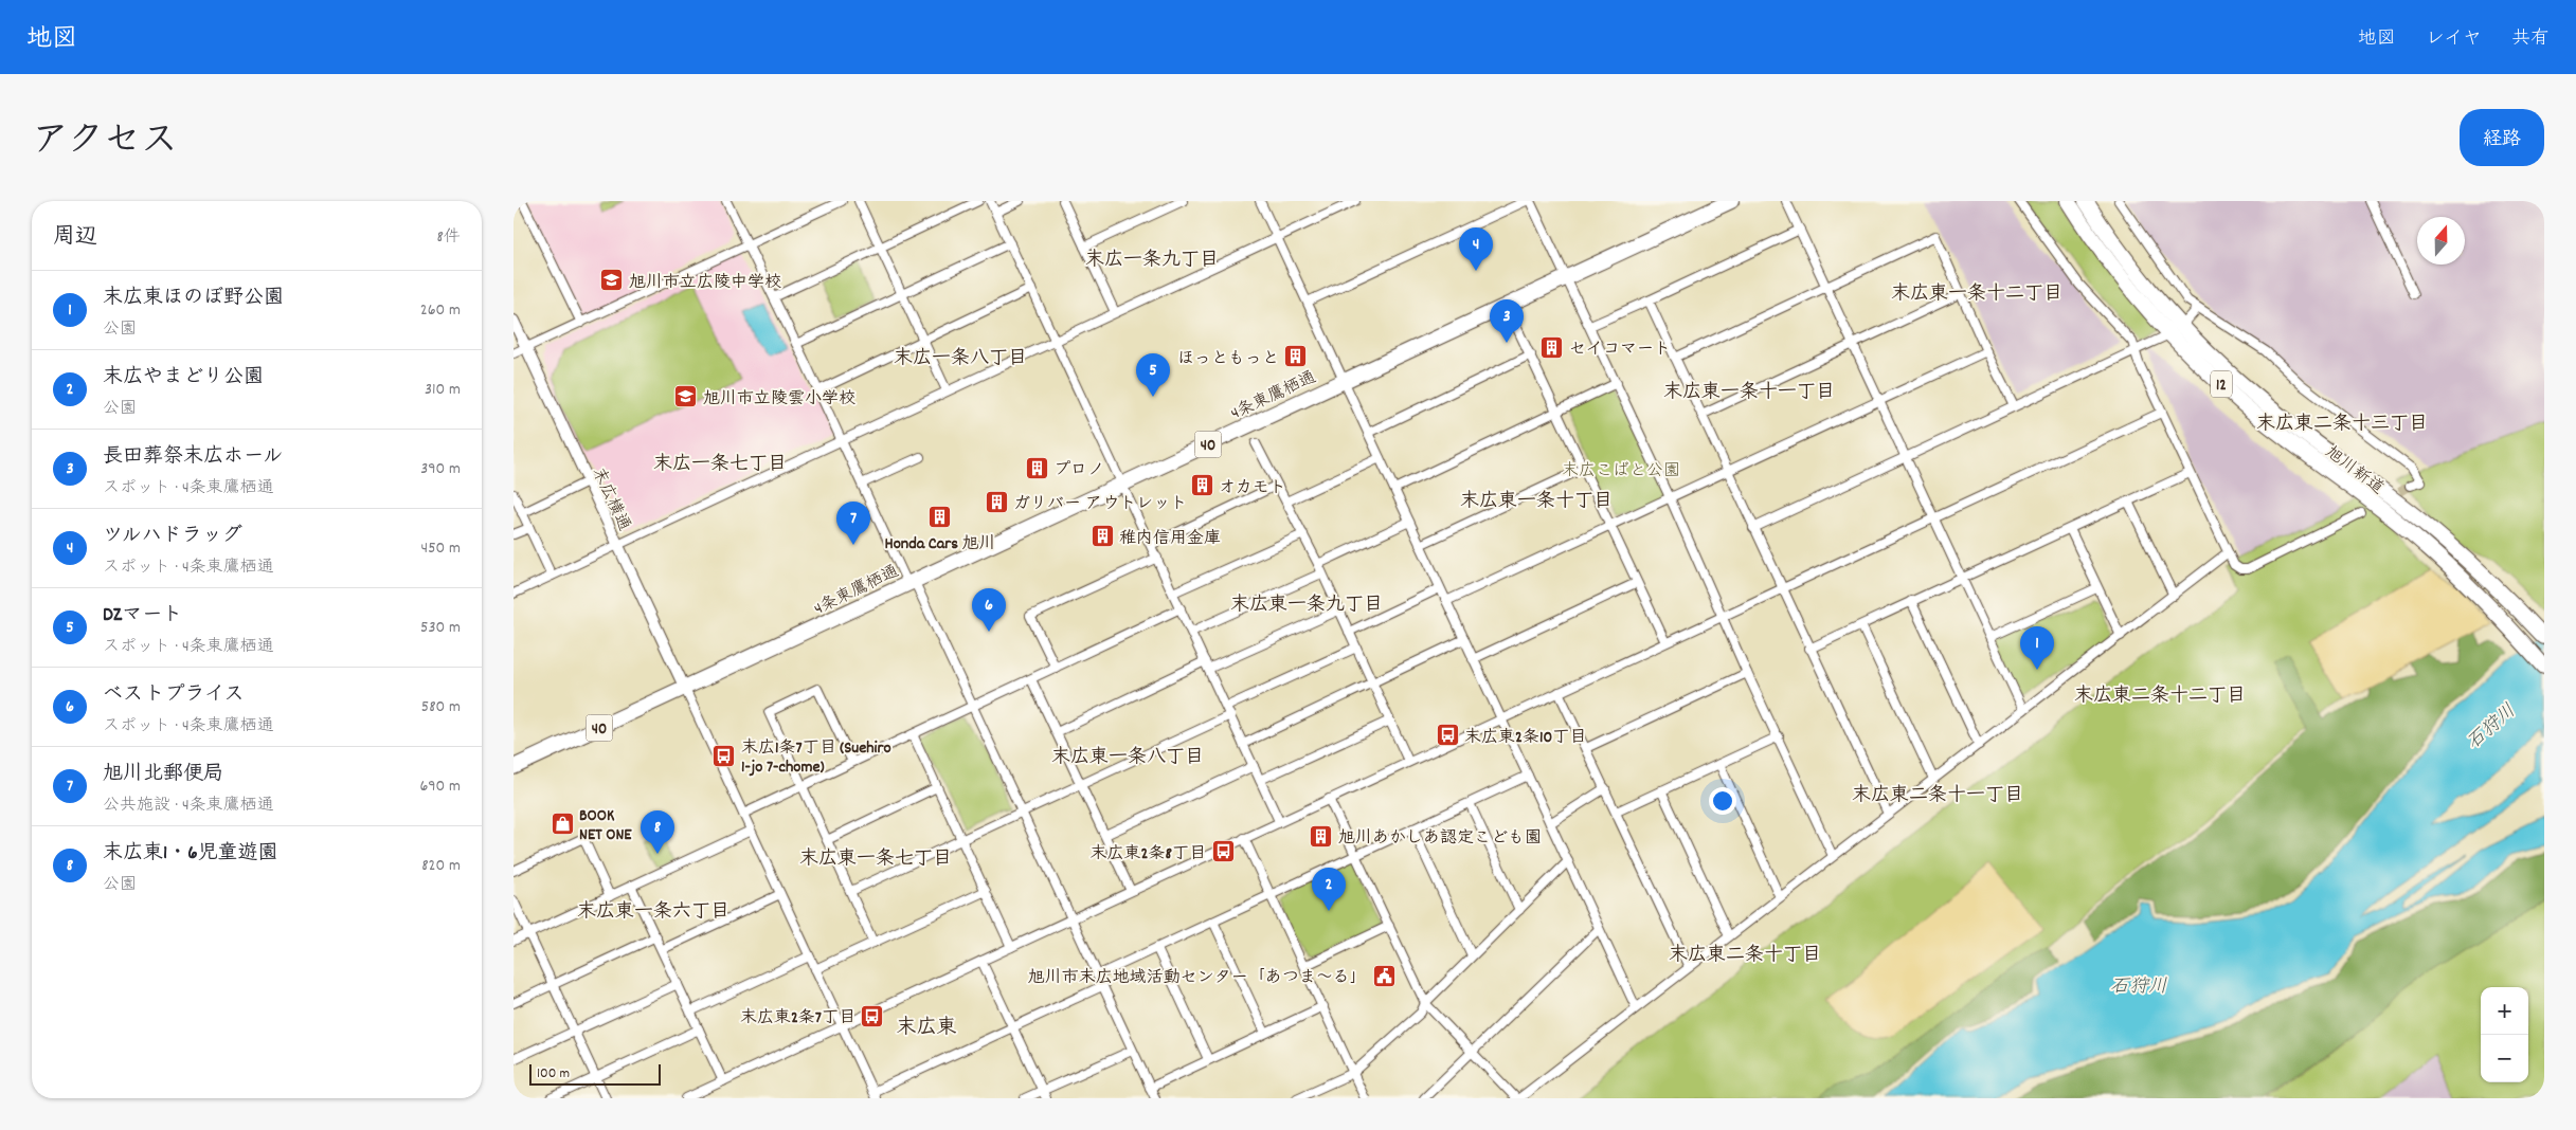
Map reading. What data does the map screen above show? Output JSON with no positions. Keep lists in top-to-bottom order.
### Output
{
  "streets": {
    "highway": [
      "12",
      "4条東鷹栖通",
      "40",
      "旭川新道"
    ],
    "street": ["末広横通"]
  },
  "crossings": [
    ["4条東鷹栖通", "末広横通"]
  ],
  "districts": [
    "末広一条九丁目",
    "末広東一条十二丁目",
    "末広一条八丁目",
    "末広東一条十一丁目",
    "末広東二条十三丁目",
    "末広一条七丁目",
    "末広東一条十丁目",
    "末広東一条九丁目",
    "末広東二条十二丁目",
    "末広東一条八丁目",
    "末広東二条十一丁目",
    "末広東一条七丁目",
    "末広東一条六丁目",
    "末広東二条十丁目",
    "末広東"
  ],
  "water": ["石狩川"],
  "parks": ["末広こばと公園"],
  "places": {
    "school or university": ["旭川市立広陵中学校", "旭川市立陵雲小学校"],
    "building": [
      "セイコマート",
      "ほっともっと",
      "プロノ",
      "オカモト",
      "ガリバー アウトレット",
      "Honda Cars 旭川",
      "稚内信用金庫",
      "旭川あかしあ認定こども園"
    ],
    "bus stop": [
      "末広東2条10丁目",
      "末広1条7丁目 (Suehiro 1-jo 7-chome)",
      "末広東2条8丁目",
      "末広東2条7丁目"
    ],
    "shop": ["BOOK NET ONE"],
    "public building": ["旭川市末広地域活動センター「あつま〜る」"]
  },
  "scale_bar": "100 m",
  "north": "top",
  "page": {
    "header": "地図",
    "nav": ["地図", "レイヤ", "共有"],
    "title": "アクセス",
    "buttons": "経路",
    "heading": ["周辺", "8件"],
    "pins": [
      "4",
      "3",
      "5",
      "7",
      "6",
      "1",
      "8",
      "2"
    ],
    "list": [
      {
        "mark": "1",
        "name": "末広東ほのぼ野公園",
        "note": "公園",
        "value": "260 m"
      },
      {
        "mark": "2",
        "name": "末広やまどり公園",
        "note": "公園",
        "value": "310 m"
      },
      {
        "mark": "3",
        "name": "長田葬祭末広ホール",
        "note": "スポット · 4条東鷹栖通",
        "value": "390 m"
      },
      {
        "mark": "4",
        "name": "ツルハドラッグ",
        "note": "スポット · 4条東鷹栖通",
        "value": "450 m"
      },
      {
        "mark": "5",
        "name": "DZマート",
        "note": "スポット · 4条東鷹栖通",
        "value": "530 m"
      },
      {
        "mark": "6",
        "name": "ベストプライス",
        "note": "スポット · 4条東鷹栖通",
        "value": "580 m"
      },
      {
        "mark": "7",
        "name": "旭川北郵便局",
        "note": "公共施設 · 4条東鷹栖通",
        "value": "690 m"
      },
      {
        "mark": "8",
        "name": "末広東1・6児童遊園",
        "note": "公園",
        "value": "820 m"
      }
    ],
    "map_buttons": ["+", "−"],
    "scale": "100 m"
  }
}
